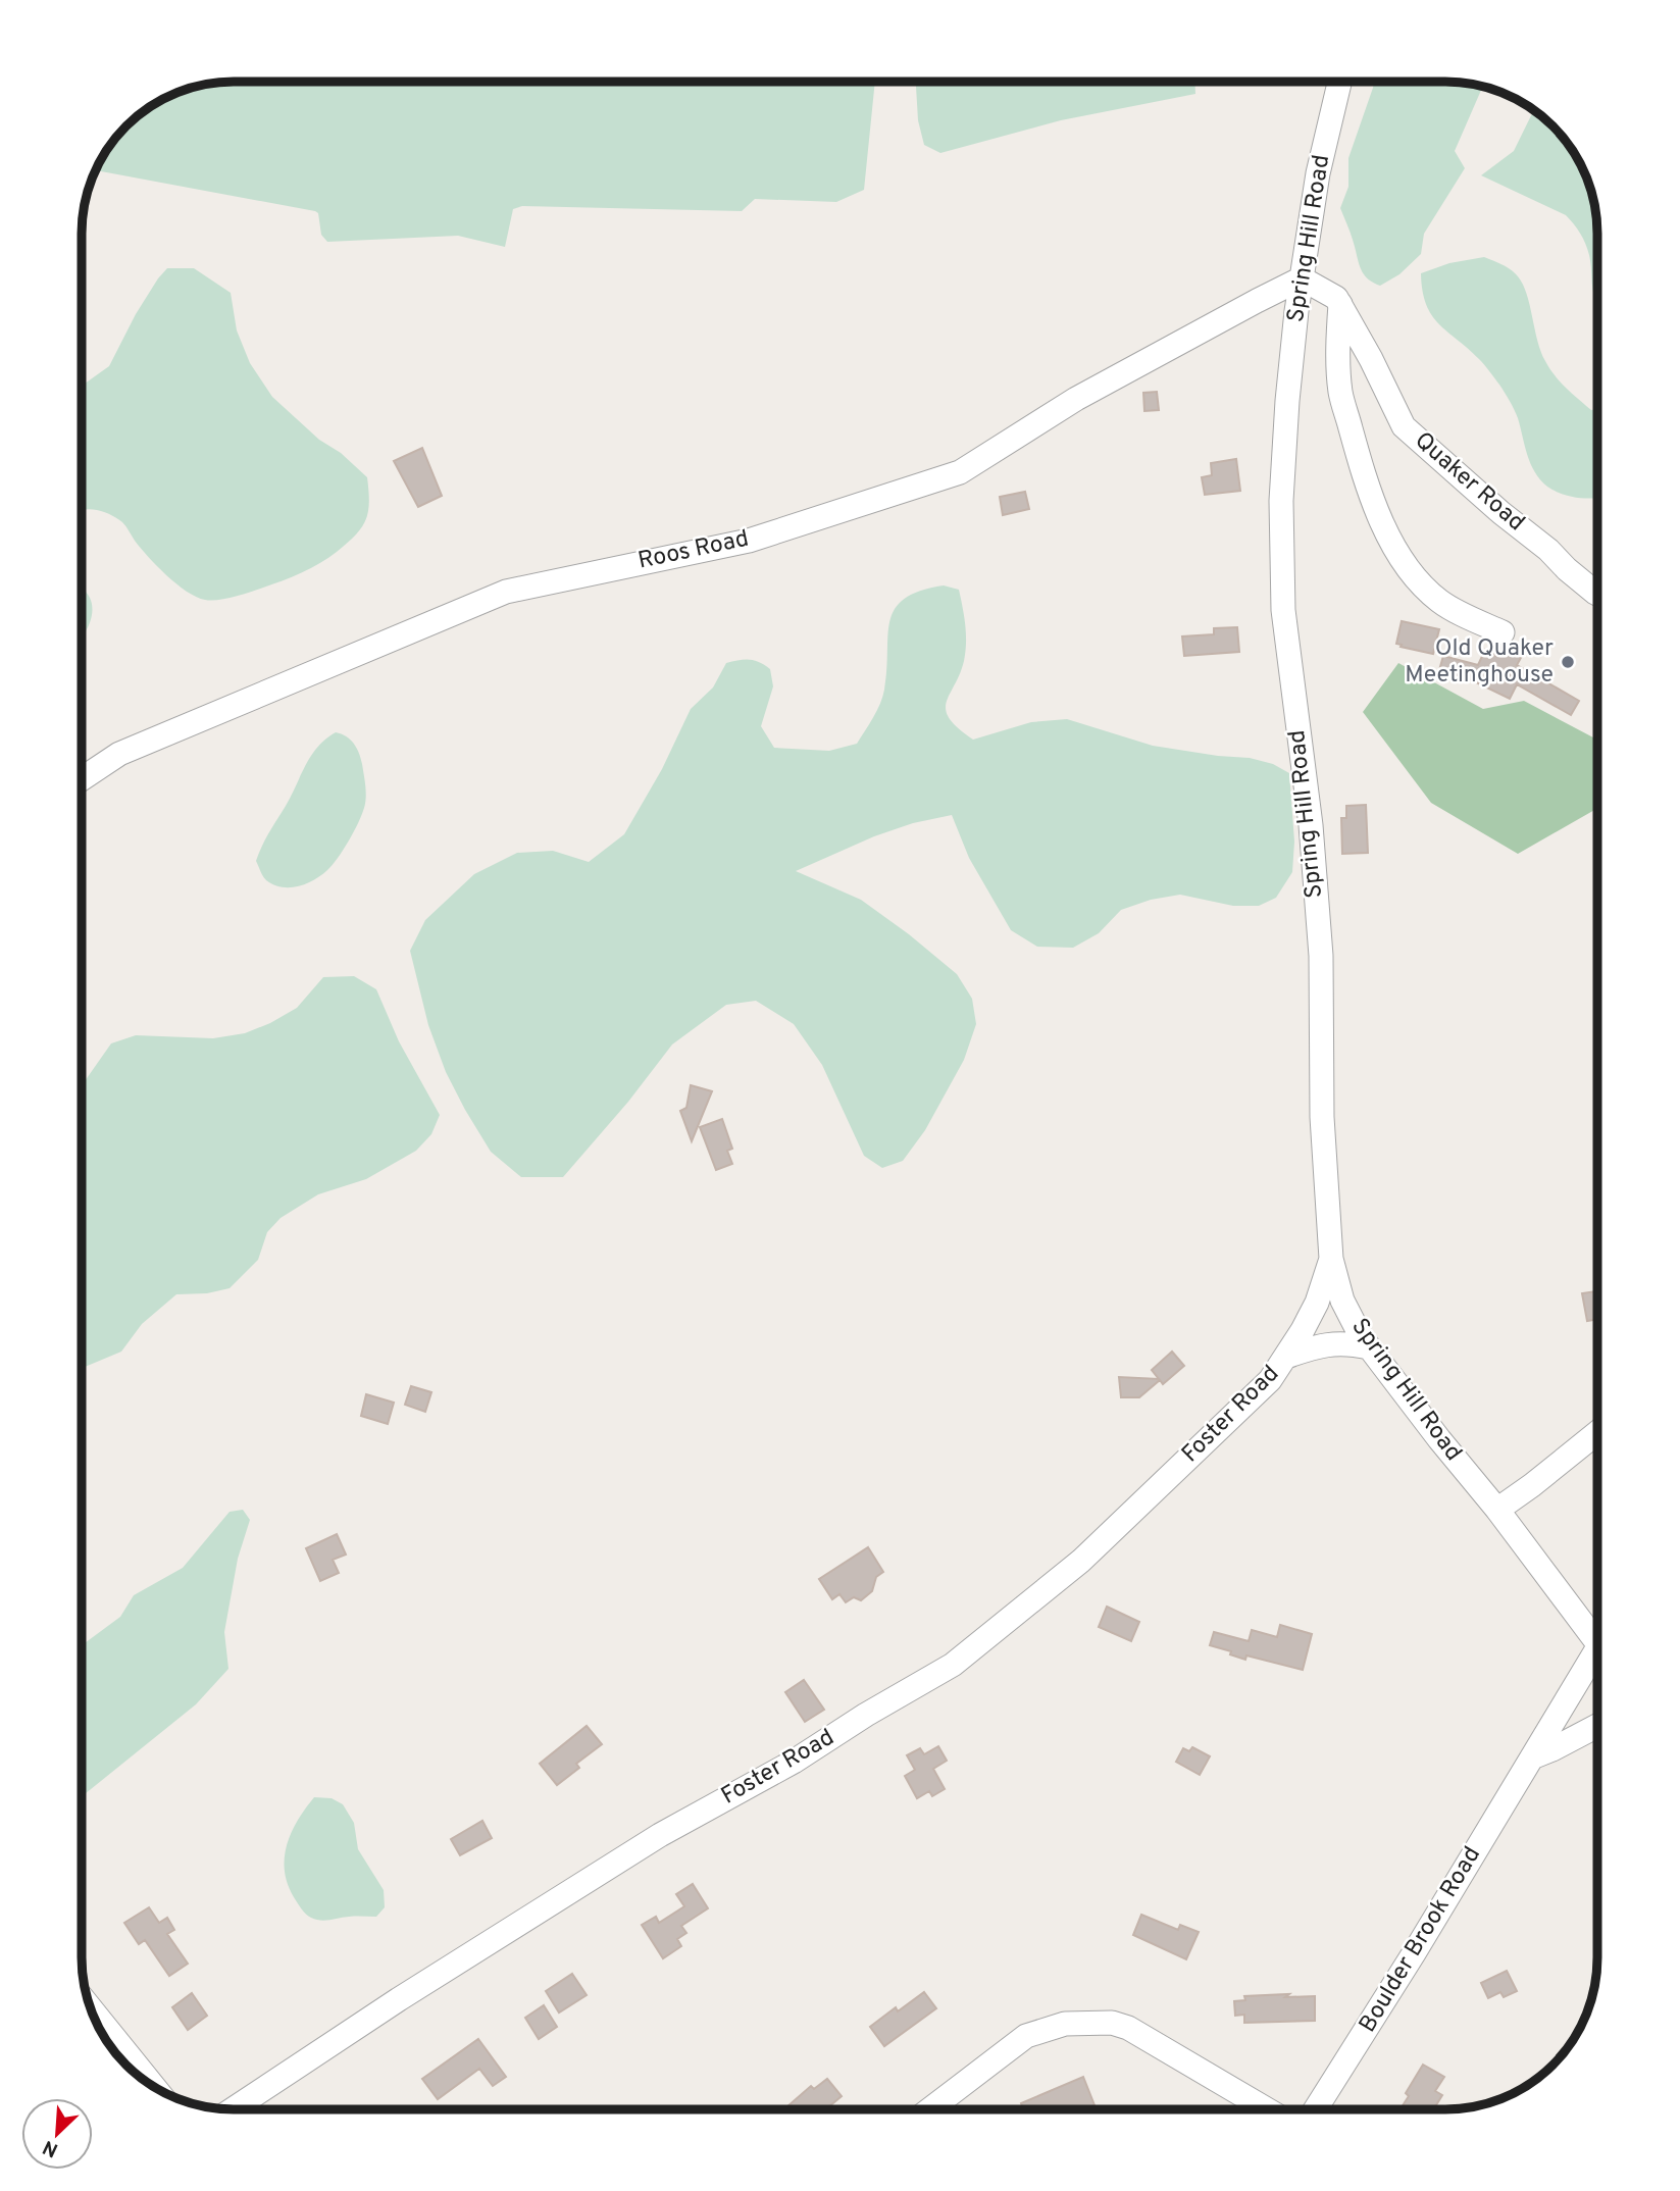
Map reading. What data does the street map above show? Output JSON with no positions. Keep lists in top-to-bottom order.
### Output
{
  "streets": {
    "street": [
      "Spring Hill Road",
      "Quaker Road",
      "Roos Road",
      "Foster Road",
      "Boulder Brook Road"
    ]
  },
  "crossings": [
    ["Spring Hill Road", "Quaker Road"],
    ["Spring Hill Road", "Roos Road"],
    ["Spring Hill Road", "Foster Road"],
    ["Quaker Road", "Roos Road"]
  ],
  "places": ["Old Quaker Meetinghouse"],
  "north": "bottom left"
}
